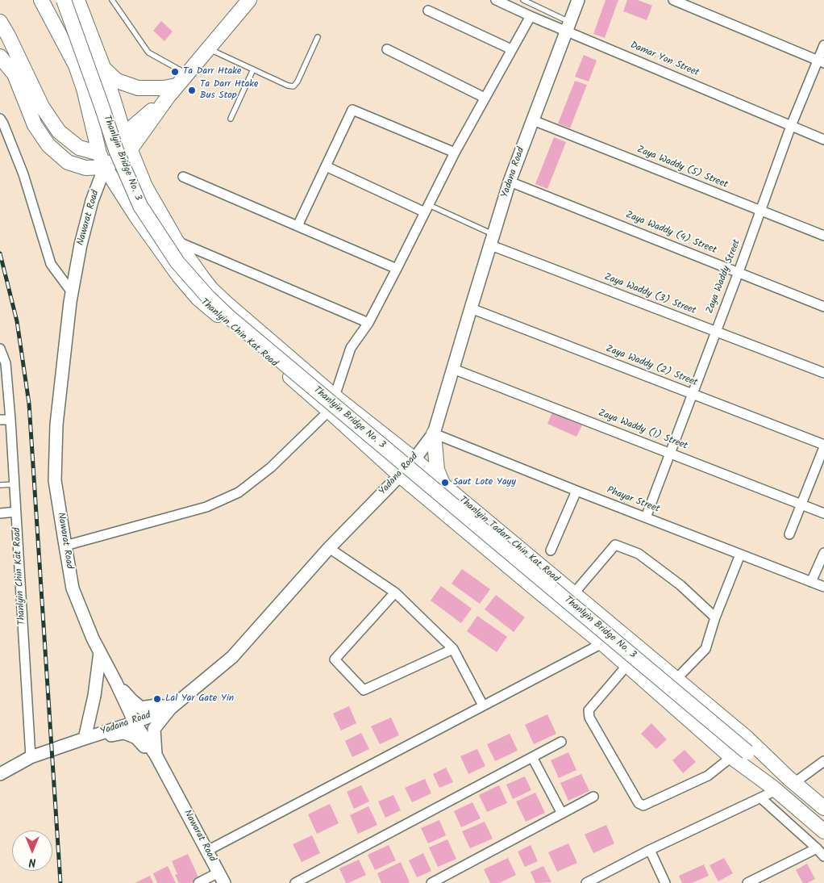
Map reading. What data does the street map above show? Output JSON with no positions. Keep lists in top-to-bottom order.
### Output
{
  "streets": {
    "main road": [
      "Thanlyin Bridge No. 3",
      "Yadana Road",
      "Nawarat Road",
      "Thanlyin Chin Kat Road",
      "Thanlyin Tadarr Chin Kat Road"
    ],
    "street": [
      "Damar Yon Street",
      "Zaya Waddy (5) Street",
      "Zaya Waddy (4) Street",
      "Zaya Waddy Street",
      "Zaya Waddy (3) Street",
      "Zaya Waddy (2) Street",
      "Zaya Waddy (1) Street",
      "Phayar Street"
    ]
  },
  "crossings": [
    ["Damar Yon Street", "Yadana Road"],
    ["Damar Yon Street", "Zaya Waddy Street"],
    ["Thanlyin Bridge No. 3", "Thanlyin Tadarr Chin Kat Road"],
    ["Zaya Waddy (5) Street", "Yadana Road"],
    ["Zaya Waddy (5) Street", "Zaya Waddy Street"],
    ["Yadana Road", "Nawarat Road"],
    ["Yadana Road", "Zaya Waddy (4) Street"],
    ["Yadana Road", "Zaya Waddy (3) Street"],
    ["Yadana Road", "Thanlyin Chin Kat Road"],
    ["Yadana Road", "Zaya Waddy (2) Street"],
    ["Yadana Road", "Zaya Waddy (1) Street"],
    ["Yadana Road", "Phayar Street"],
    ["Yadana Road", "Thanlyin Tadarr Chin Kat Road"],
    ["Nawarat Road", "Thanlyin Chin Kat Road"],
    ["Zaya Waddy (4) Street", "Zaya Waddy Street"],
    ["Zaya Waddy Street", "Zaya Waddy (3) Street"],
    ["Zaya Waddy Street", "Zaya Waddy (2) Street"],
    ["Zaya Waddy Street", "Zaya Waddy (1) Street"],
    ["Zaya Waddy Street", "Phayar Street"],
    ["Thanlyin Chin Kat Road", "Thanlyin Tadarr Chin Kat Road"]
  ],
  "places": [
    "Ta Darr Htake",
    "Ta Darr Htake Bus Stop",
    "Saut Lote Yayy",
    "Lal Yar Gate Yin"
  ],
  "north": "bottom"
}
